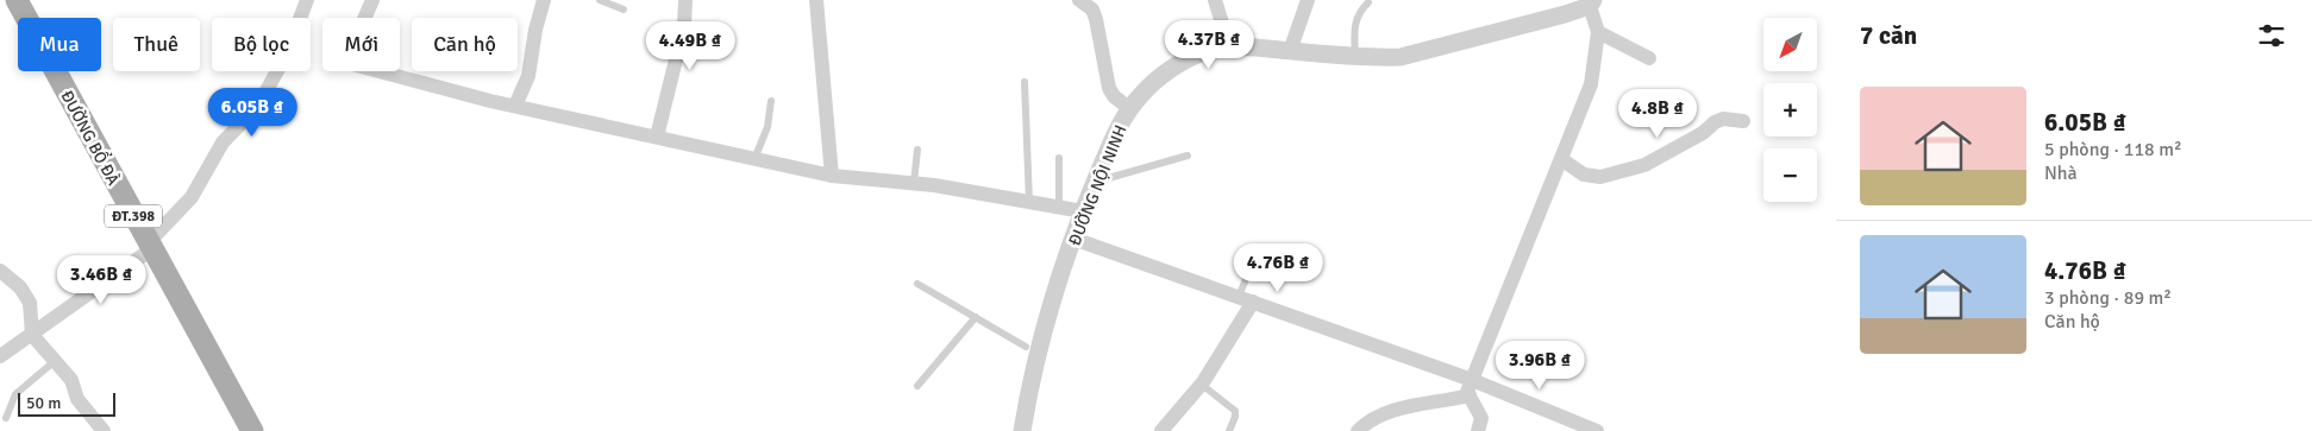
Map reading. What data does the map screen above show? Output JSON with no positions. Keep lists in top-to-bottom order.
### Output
{
  "streets": {
    "main road": ["ĐƯỜNG BỔ ĐÀ", "ĐT.398"],
    "street": ["ĐƯỜNG NỘI NINH"]
  },
  "scale_bar": "50 m",
  "north": "bottom left",
  "page": {
    "heading": "7 căn",
    "map_buttons": ["+", "−"],
    "chip": [
      "Mua",
      "Thuê",
      "Bộ lọc",
      "Mới",
      "Căn hộ"
    ],
    "price": [
      "4.37B ₫",
      "4.49B ₫",
      "6.05B ₫",
      "4.8B ₫",
      "4.76B ₫",
      "3.46B ₫",
      "3.96B ₫"
    ],
    "list": [
      {
        "name": "6.05B ₫",
        "note": "5 phòng · 118 m² · Nhà"
      },
      {
        "name": "4.76B ₫",
        "note": "3 phòng · 89 m² · Căn hộ"
      }
    ],
    "scale": "50 m"
  }
}
